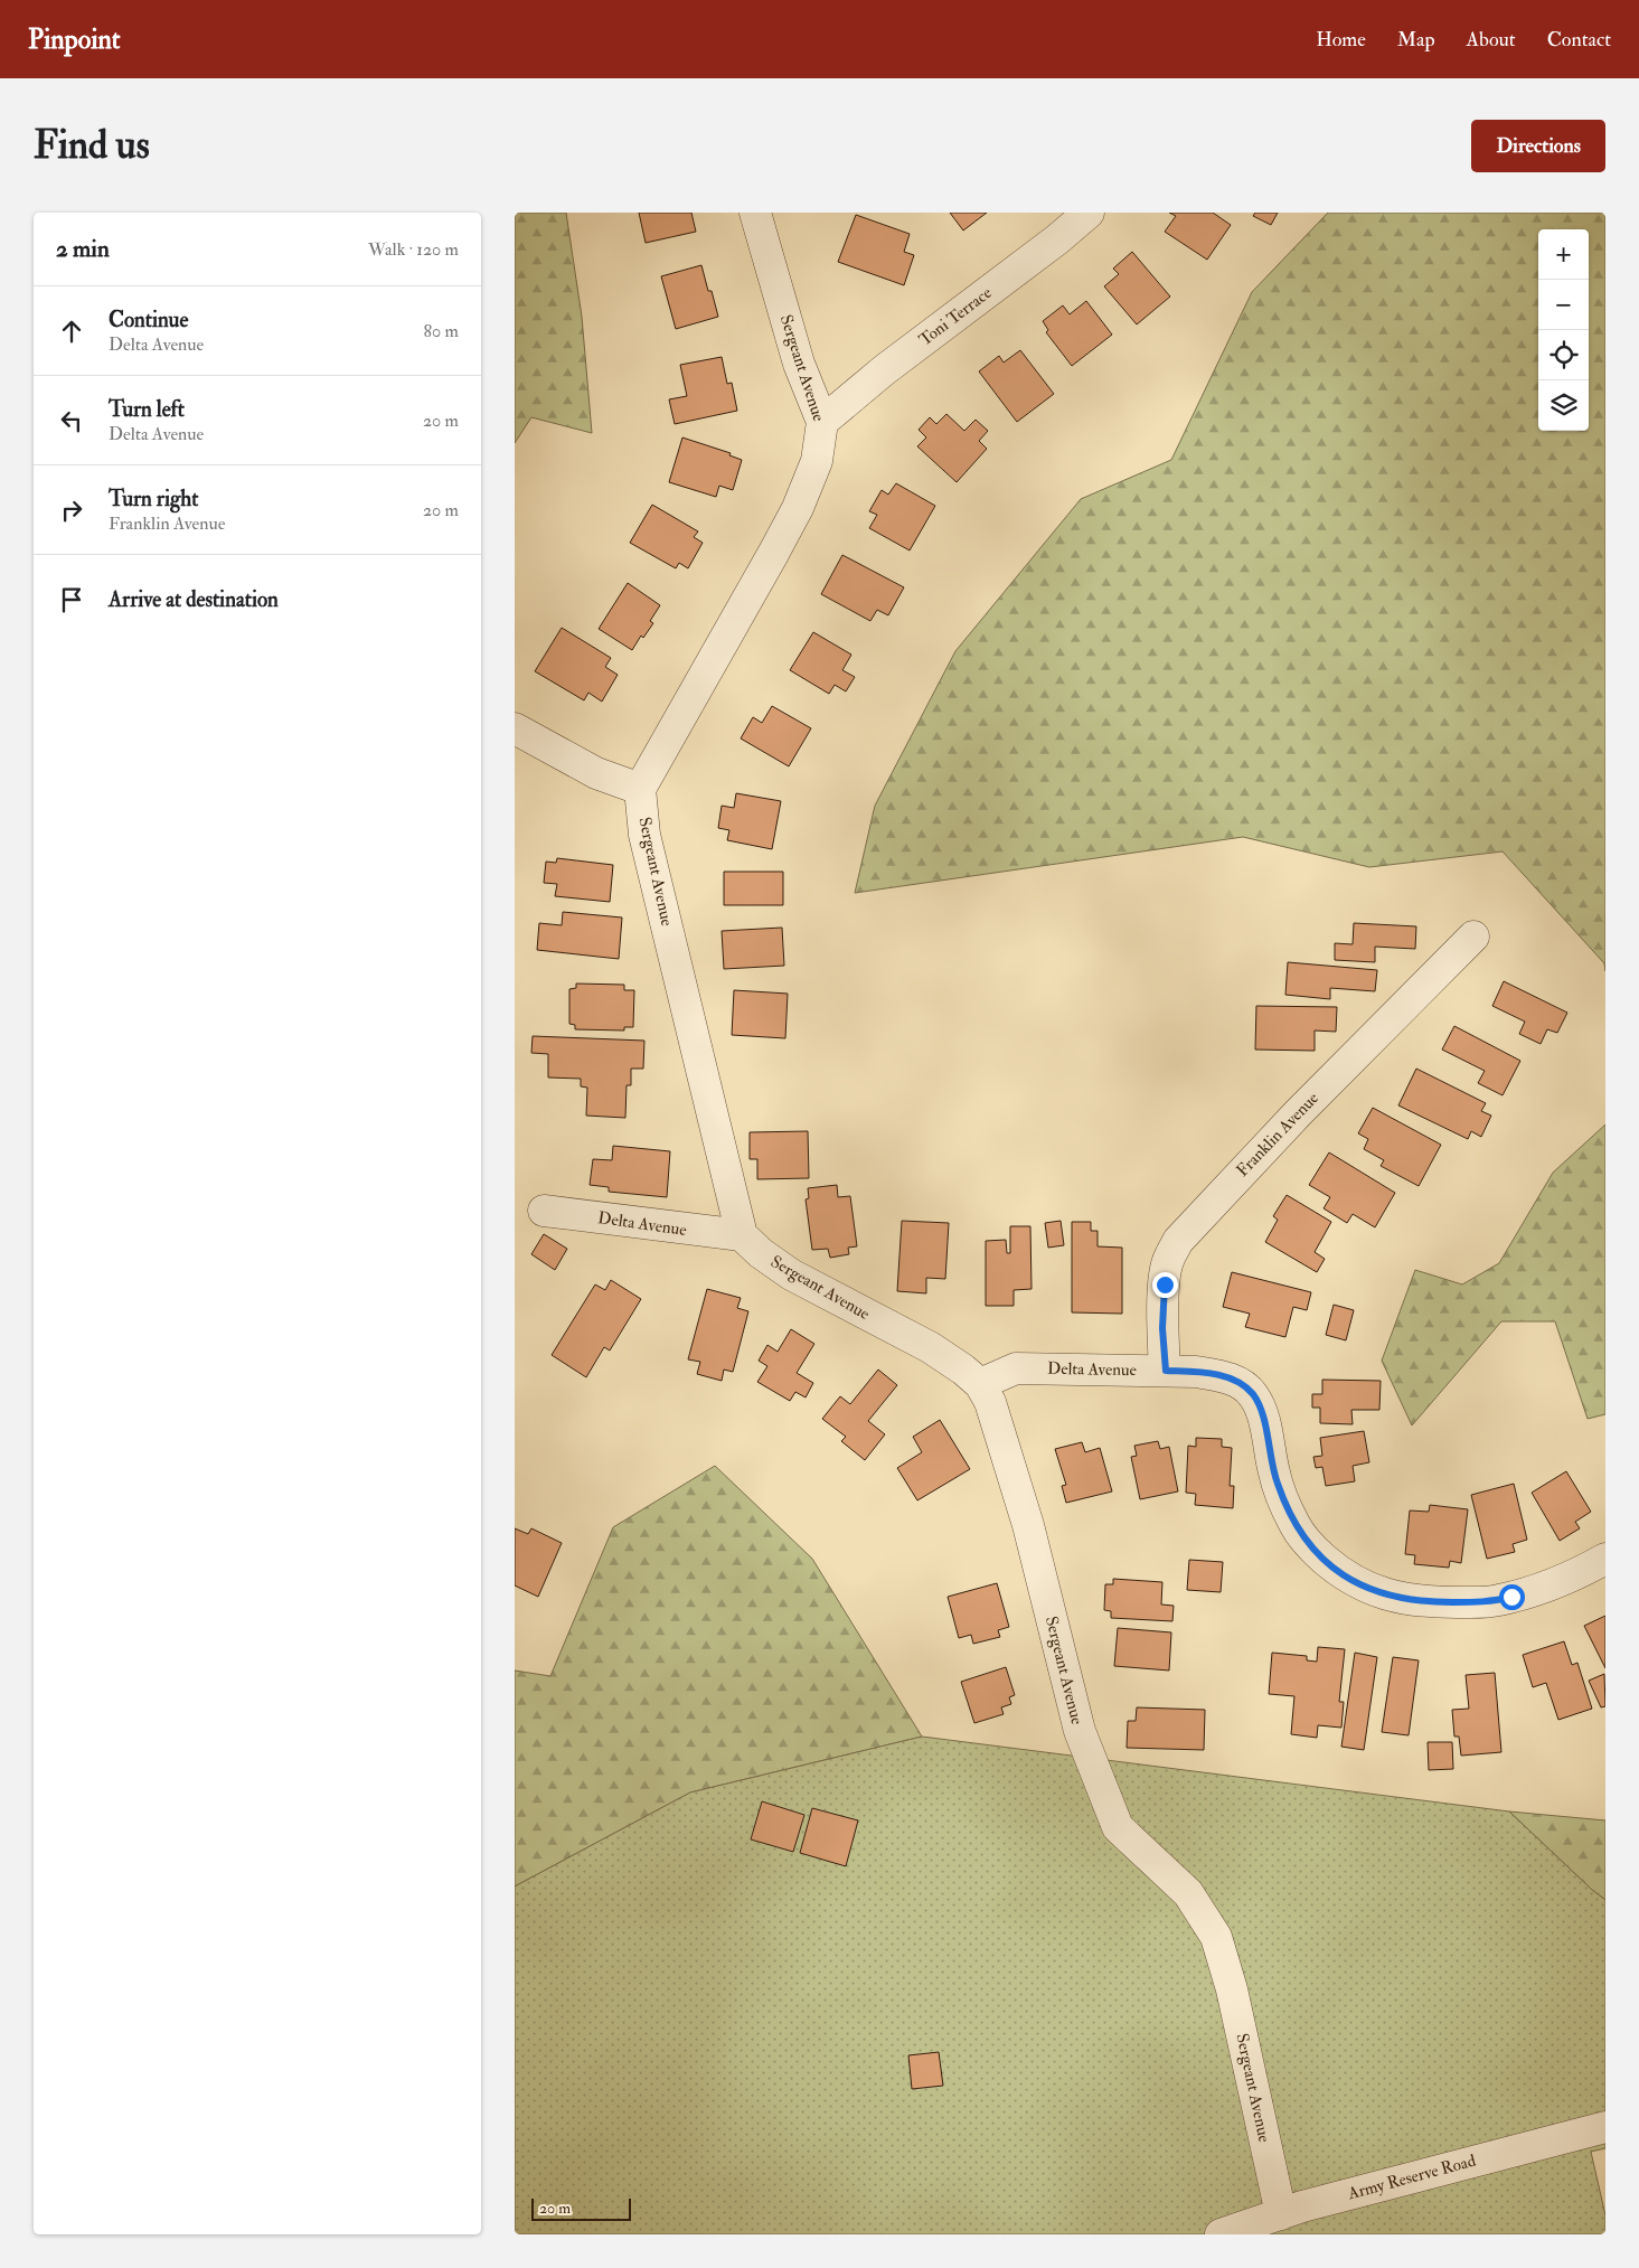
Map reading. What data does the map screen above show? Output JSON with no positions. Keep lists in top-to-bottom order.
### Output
{
  "streets": {
    "street": [
      "Toni Terrace",
      "Sergeant Avenue",
      "Franklin Avenue",
      "Delta Avenue",
      "Army Reserve Road"
    ]
  },
  "crossings": [
    ["Toni Terrace", "Sergeant Avenue"],
    ["Sergeant Avenue", "Delta Avenue"],
    ["Sergeant Avenue", "Army Reserve Road"],
    ["Franklin Avenue", "Delta Avenue"]
  ],
  "scale_bar": "20 m",
  "page": {
    "header": "Pinpoint",
    "nav": [
      "Home",
      "Map",
      "About",
      "Contact"
    ],
    "buttons": "Directions",
    "title": "Find us",
    "heading": ["2 min", "Walk · 120 m"],
    "map_buttons": ["+", "−"],
    "list": [
      ["Continue", "Delta Avenue", "80 m"],
      ["Turn left", "Delta Avenue", "20 m"],
      ["Turn right", "Franklin Avenue", "20 m"],
      "Arrive at destination"
    ],
    "scale": "20 m"
  }
}
